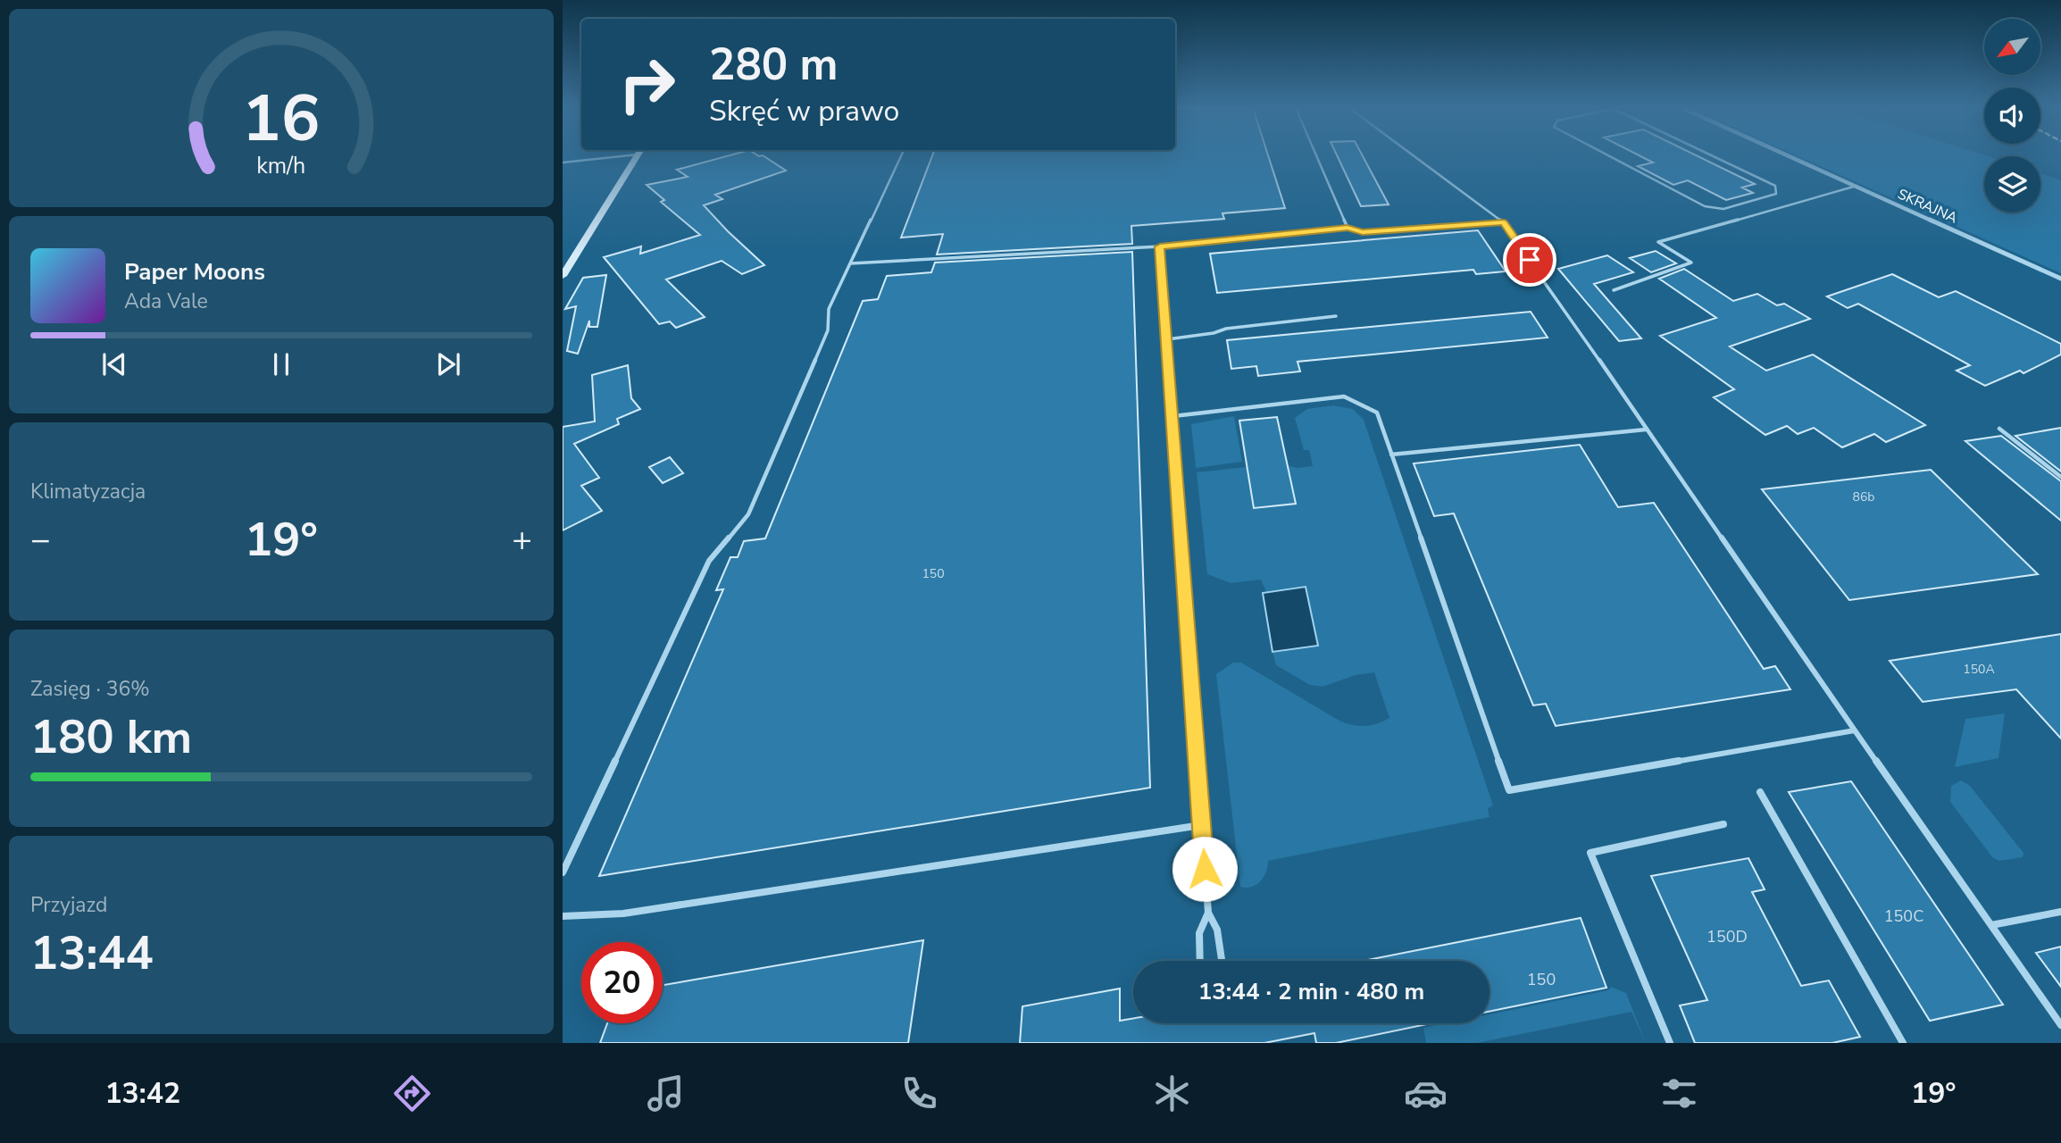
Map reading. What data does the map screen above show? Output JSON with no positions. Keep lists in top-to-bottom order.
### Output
{
  "streets": {
    "street": ["SKRAJNA"]
  },
  "house_numbers": [
    "86b",
    "150",
    "150A",
    "150C",
    "150D",
    "150"
  ],
  "north": "bottom left",
  "page": {
    "turn": ["280 m", "Skręć w prawo"],
    "song": ["Paper Moons", "Ada Vale"],
    "tile": [
      "Klimatyzacja",
      ["Zasięg · 36%", "180 km"],
      ["Przyjazd", "13:44"]
    ],
    "heat": ["−", "19°", "+"],
    "limit": "20",
    "trip": "13:44 · 2 min · 480 m",
    "tabs": ["13:42", "19°"],
    "gauge": ["16", "km/h"]
  }
}
